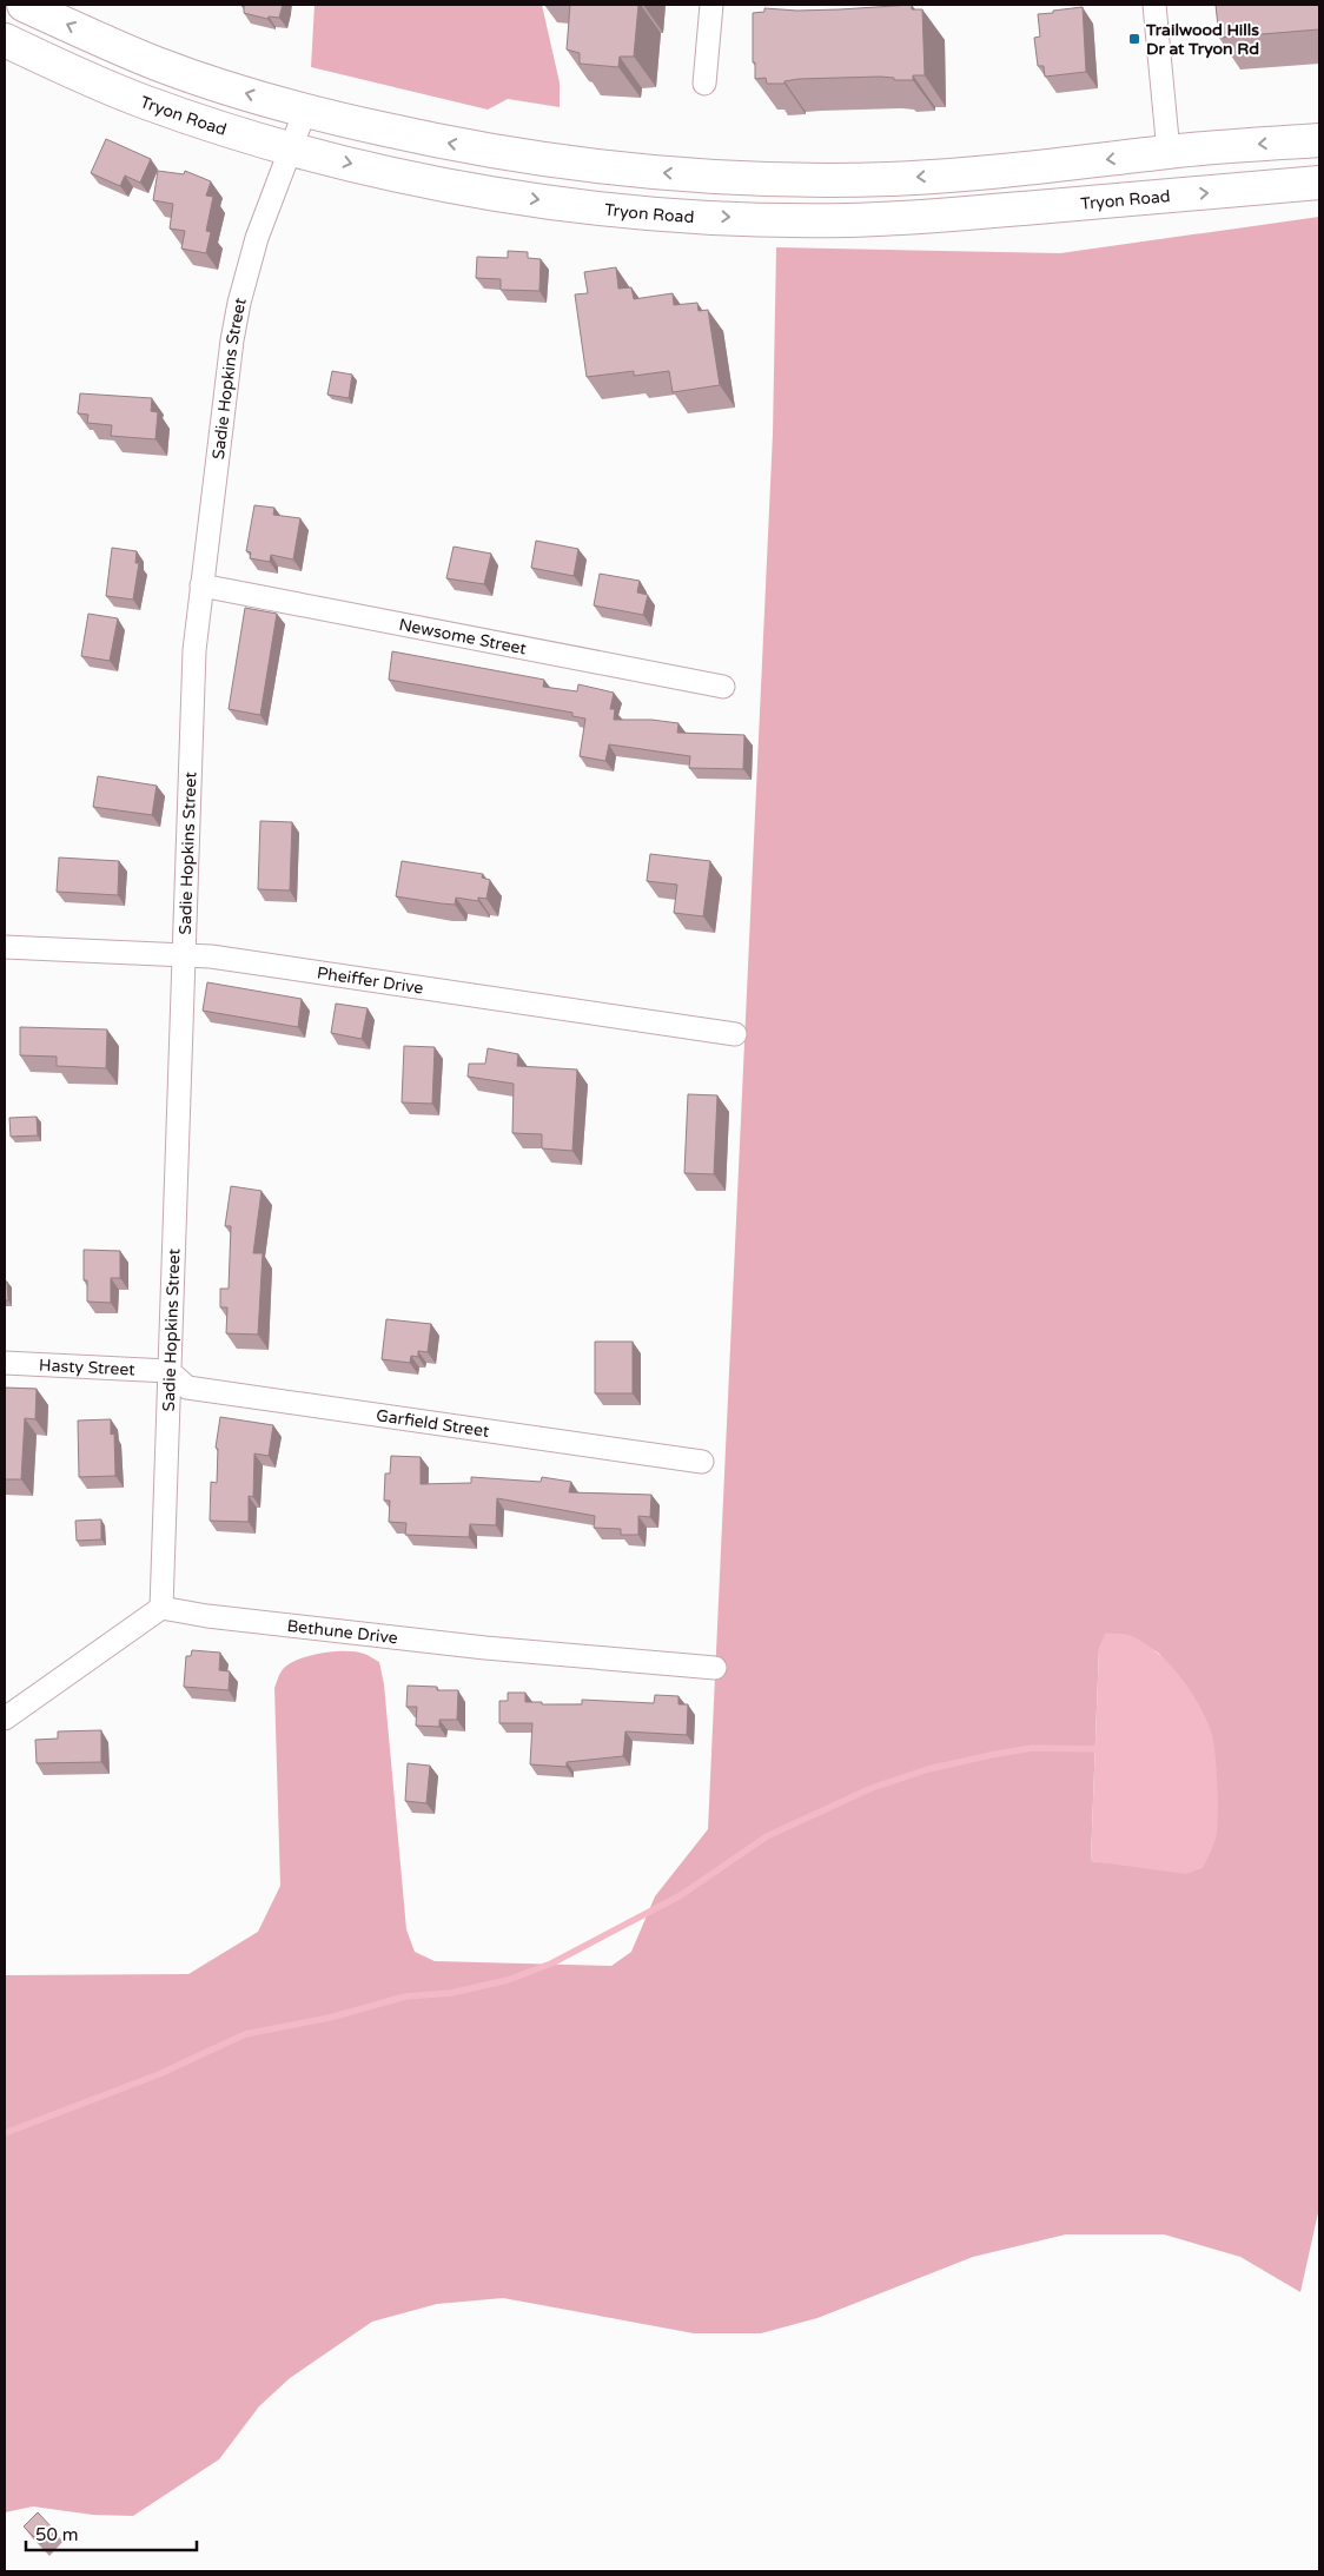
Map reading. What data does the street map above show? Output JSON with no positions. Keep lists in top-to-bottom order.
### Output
{
  "streets": {
    "main road": ["Tryon Road"],
    "street": [
      "Sadie Hopkins Street",
      "Newsome Street",
      "Pheiffer Drive",
      "Hasty Street",
      "Garfield Street",
      "Bethune Drive"
    ]
  },
  "crossings": [
    ["Tryon Road", "Sadie Hopkins Street"],
    ["Sadie Hopkins Street", "Newsome Street"],
    ["Sadie Hopkins Street", "Pheiffer Drive"],
    ["Sadie Hopkins Street", "Hasty Street"],
    ["Sadie Hopkins Street", "Garfield Street"],
    ["Sadie Hopkins Street", "Bethune Drive"],
    ["Hasty Street", "Garfield Street"]
  ],
  "places": {
    "transit": ["Trailwood Hills Dr at Tryon Rd"]
  },
  "scale_bar": "50 m"
}
